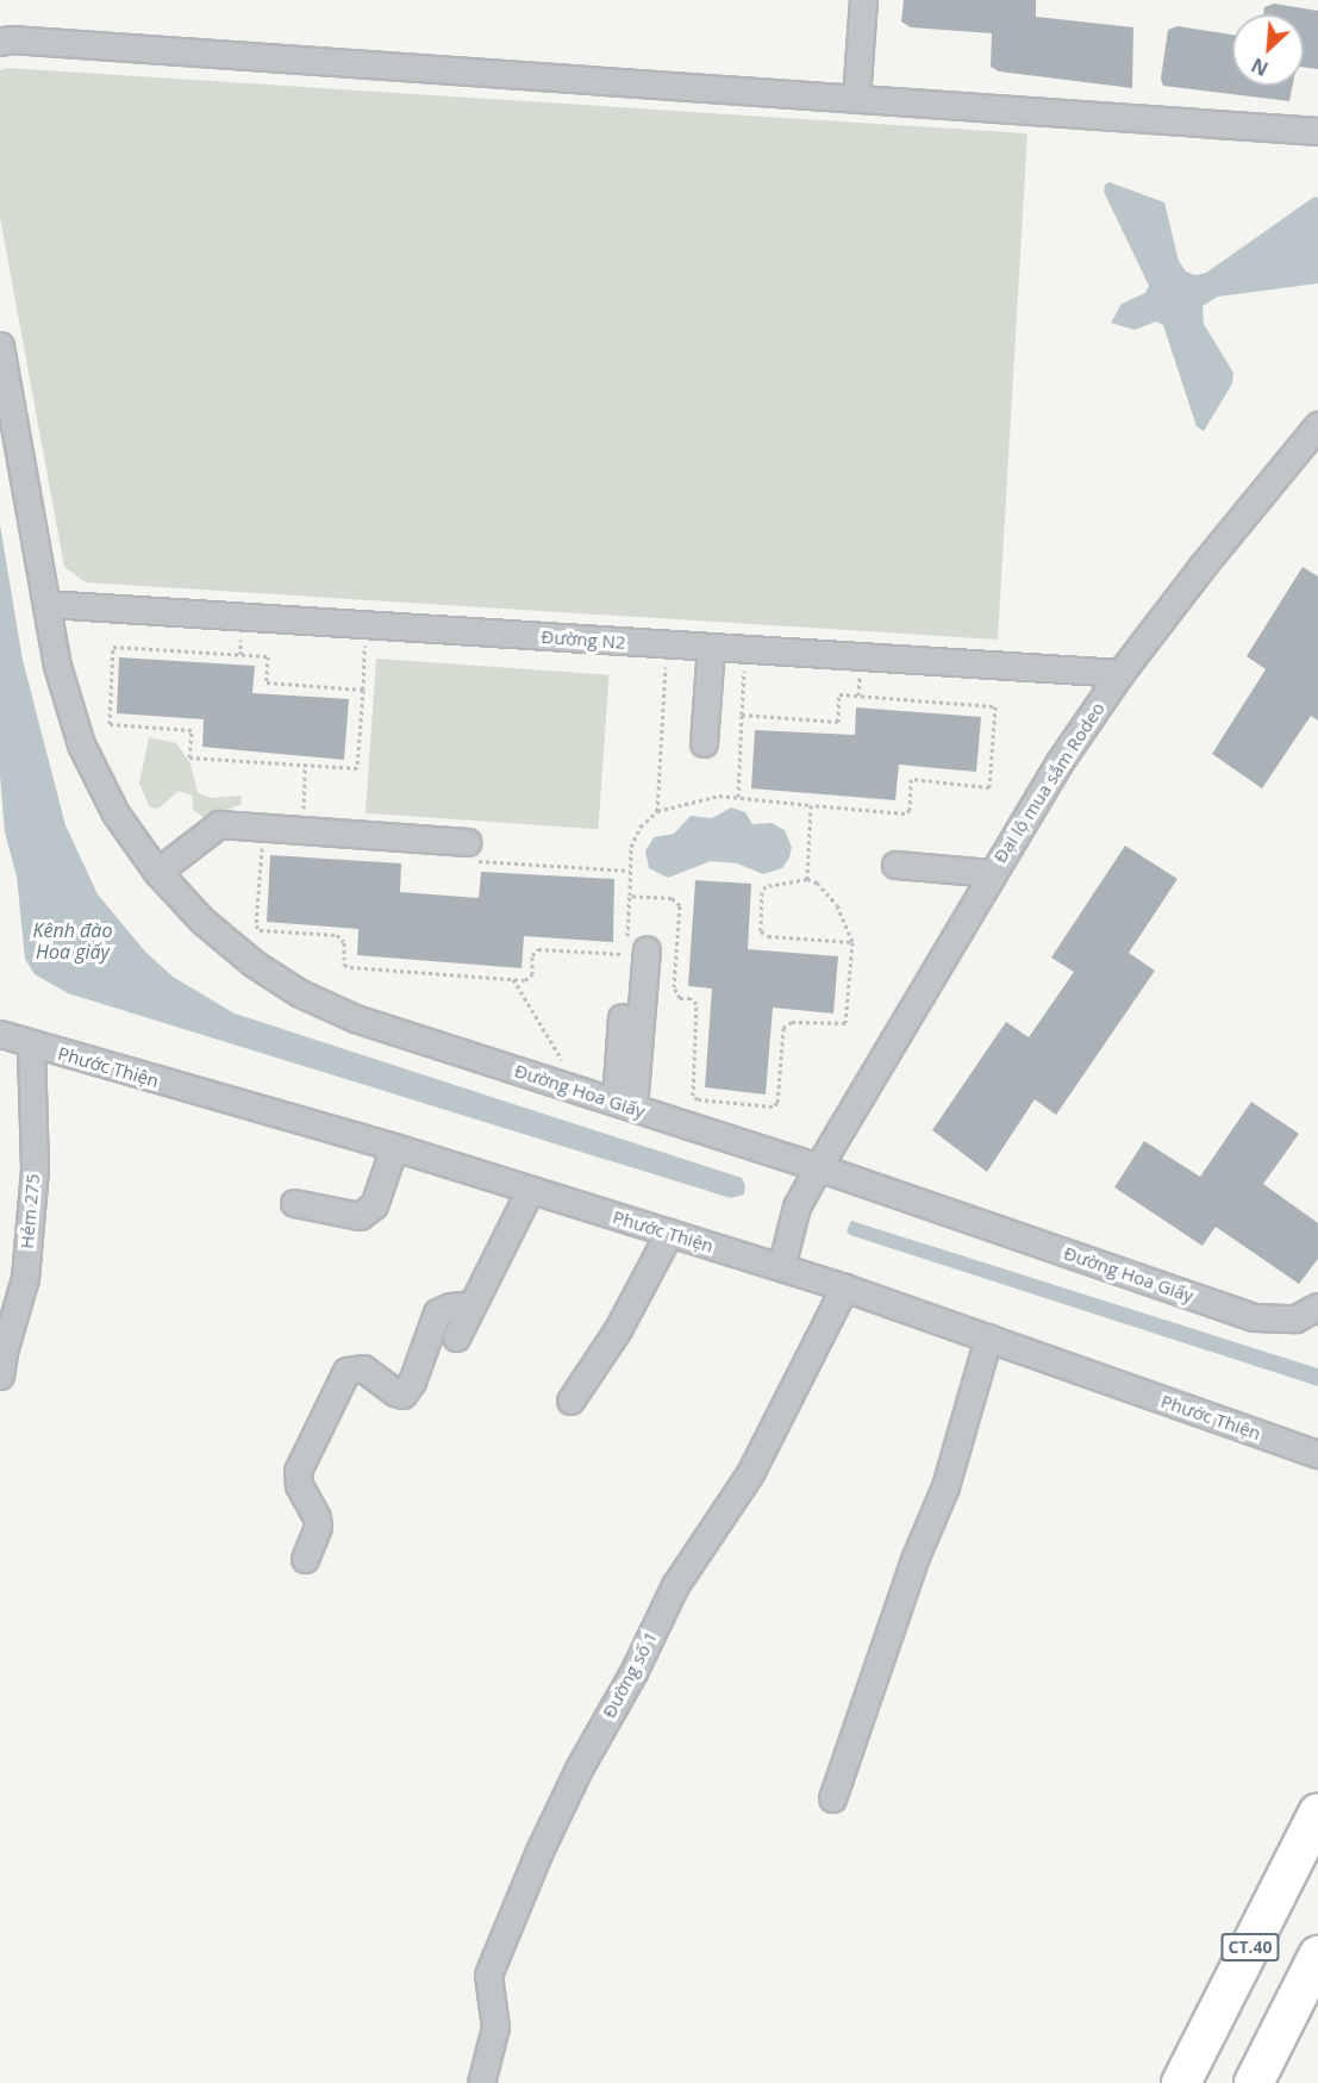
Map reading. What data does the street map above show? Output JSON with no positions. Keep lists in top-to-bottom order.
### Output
{
  "streets": {
    "highway": ["CT.40"],
    "street": [
      "Đường N2",
      "Đại lộ mua sắm Rodeo",
      "Phước Thiện",
      "Đường Hoa Giấy",
      "Hẻm 275",
      "Đường số 1"
    ]
  },
  "crossings": [
    ["Đường N2", "Đại lộ mua sắm Rodeo"],
    ["Đường N2", "Đường Hoa Giấy"],
    ["Đại lộ mua sắm Rodeo", "Phước Thiện"],
    ["Đại lộ mua sắm Rodeo", "Đường Hoa Giấy"],
    ["Phước Thiện", "Hẻm 275"],
    ["Phước Thiện", "Đường số 1"]
  ],
  "water": ["Kênh đào Hoa giấy"],
  "north": "bottom left"
}
